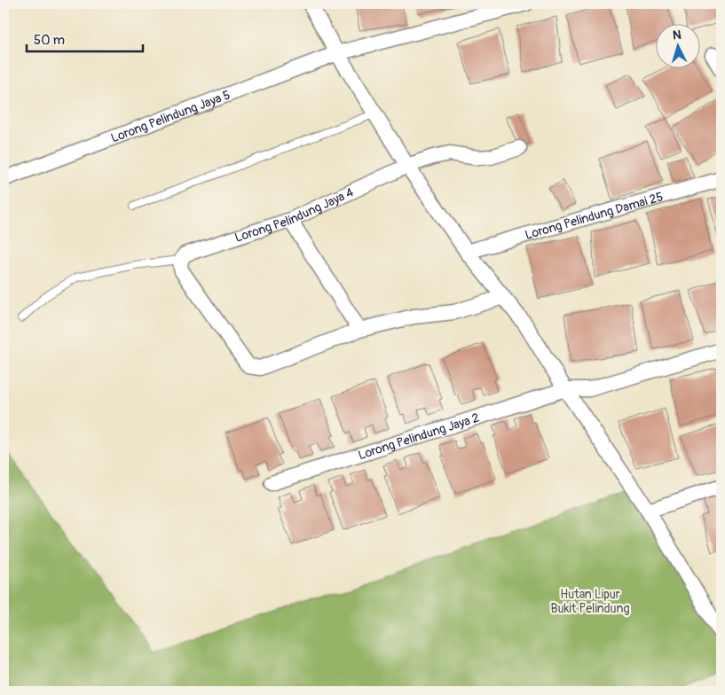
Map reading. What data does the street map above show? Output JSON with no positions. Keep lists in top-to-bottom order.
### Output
{
  "streets": {
    "street": [
      "Lorong Pelindung Jaya 5",
      "Lorong Pelindung Jaya 4",
      "Lorong Pelindung Damai 25",
      "Lorong Pelindung Jaya 2"
    ]
  },
  "parks": ["Hutan Lipur Bukit Pelindung"],
  "scale_bar": "50 m",
  "north": "top"
}
